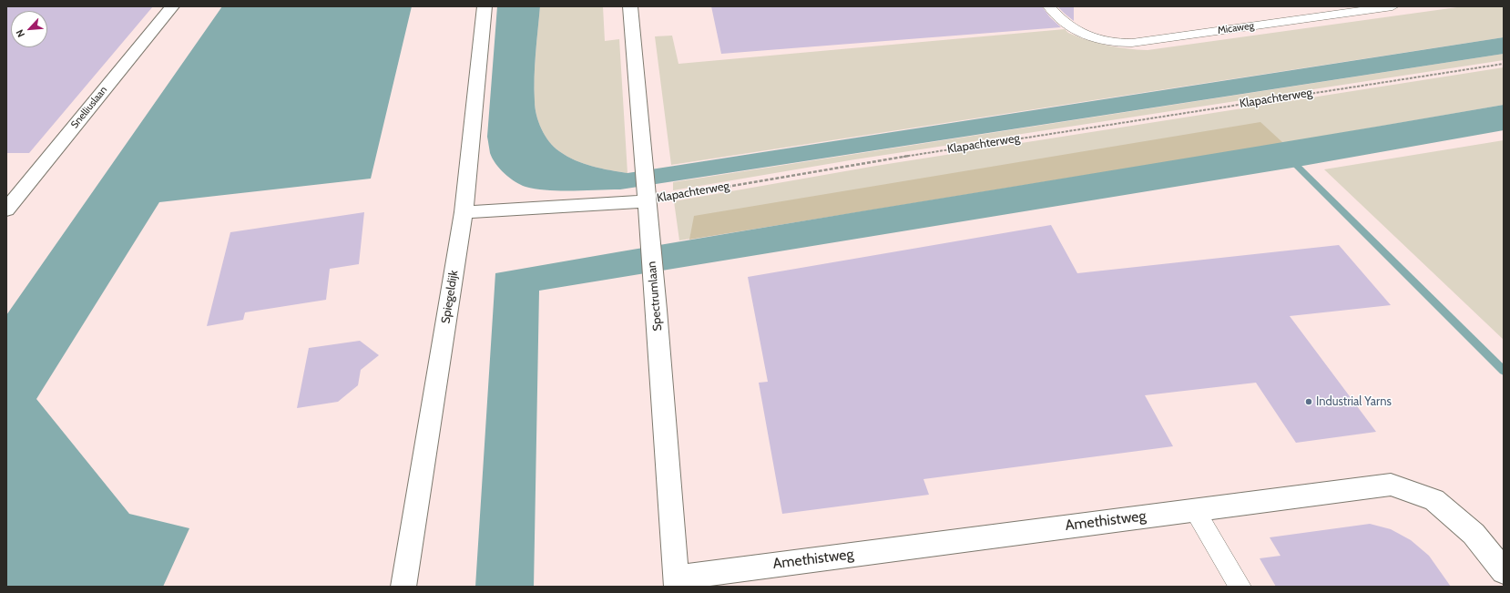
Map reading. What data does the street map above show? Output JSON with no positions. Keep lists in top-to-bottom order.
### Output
{
  "streets": {
    "street": [
      "Klapachterweg",
      "Snelliuslaan",
      "Spectrumlaan",
      "Spiegeldijk",
      "Amethistweg"
    ],
    "lane": ["Micaweg"]
  },
  "crossings": [
    ["Klapachterweg", "Spectrumlaan"],
    ["Klapachterweg", "Spiegeldijk"],
    ["Spectrumlaan", "Amethistweg"]
  ],
  "places": ["Industrial Yarns"],
  "north": "bottom left"
}
